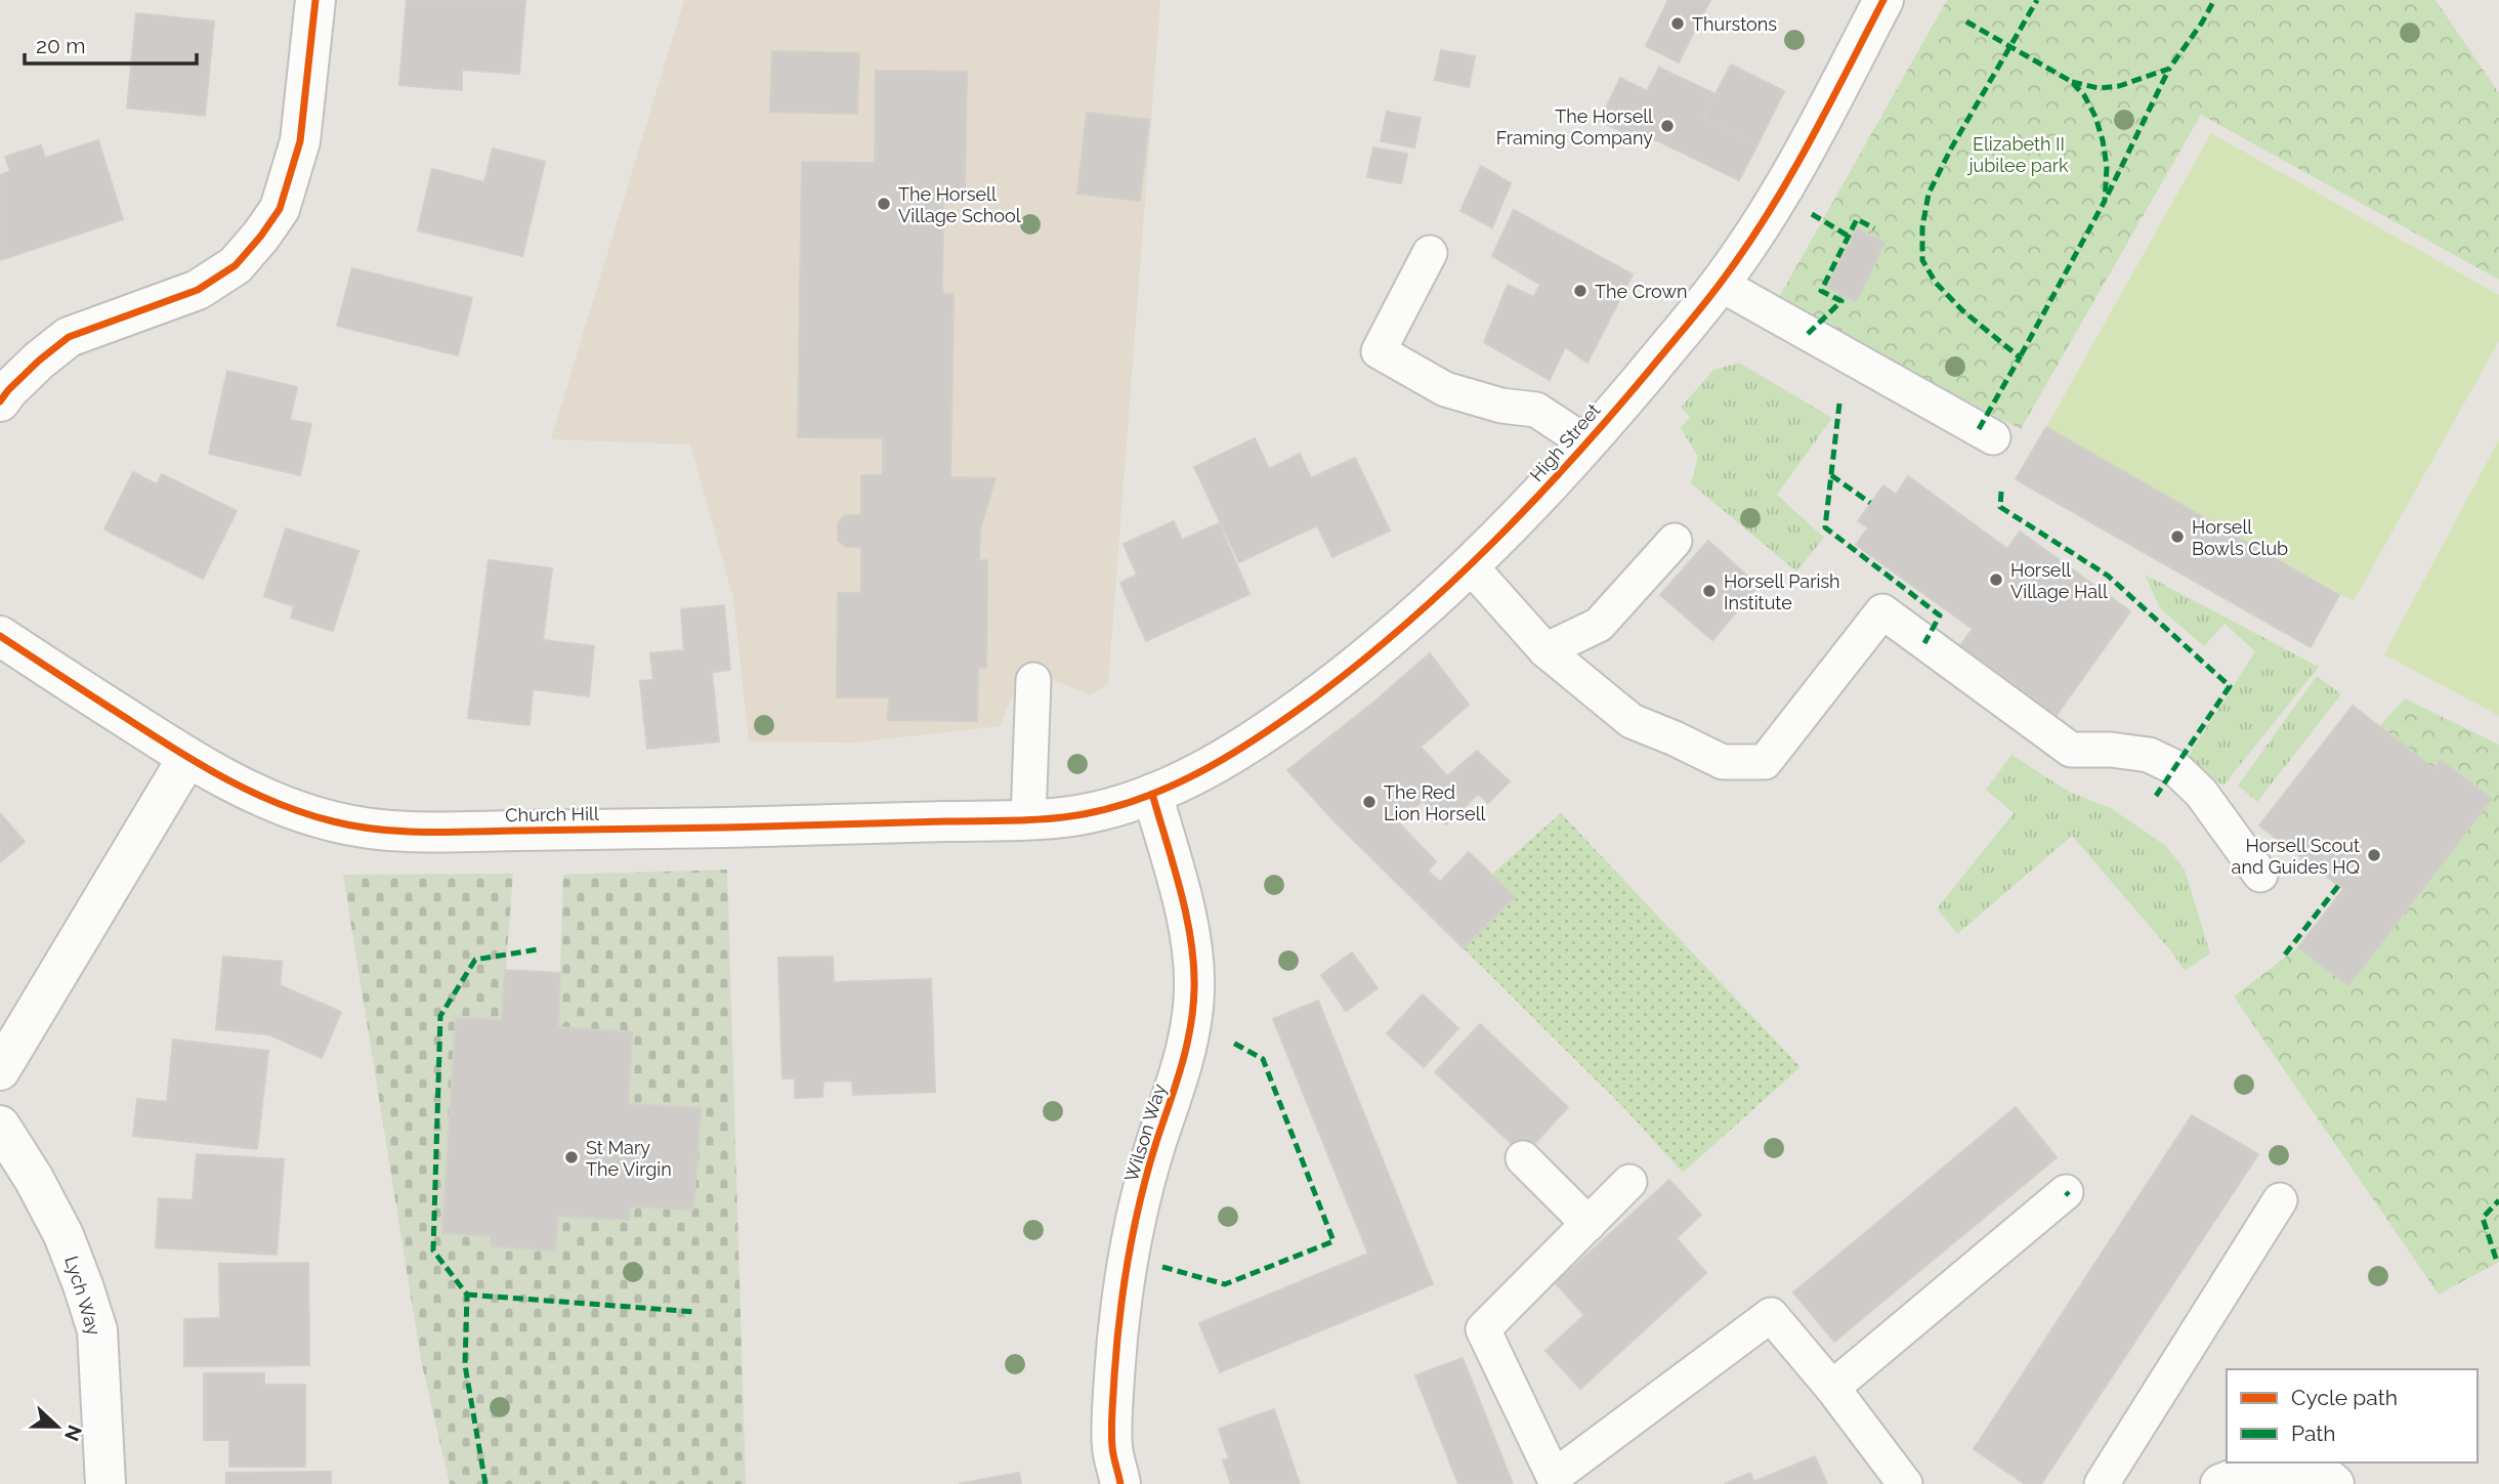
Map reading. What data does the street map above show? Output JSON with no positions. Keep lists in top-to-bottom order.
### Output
{
  "streets": {
    "street": [
      "High Street",
      "Church Hill",
      "Wilson Way",
      "Lych Way"
    ]
  },
  "crossings": [
    ["High Street", "Church Hill"],
    ["High Street", "Wilson Way"],
    ["Church Hill", "Wilson Way"]
  ],
  "parks": ["Elizabeth II jubilee park"],
  "places": [
    "Thurstons",
    "The Horsell Framing Company",
    "The Horsell Village School",
    "The Crown",
    "Horsell Bowls Club",
    "Horsell Village Hall",
    "Horsell Parish Institute",
    "The Red Lion Horsell",
    "Horsell Scout and Guides HQ",
    "St Mary The Virgin"
  ],
  "legend": ["Cycle path", "Path"],
  "scale_bar": "20 m",
  "north": "right"
}
